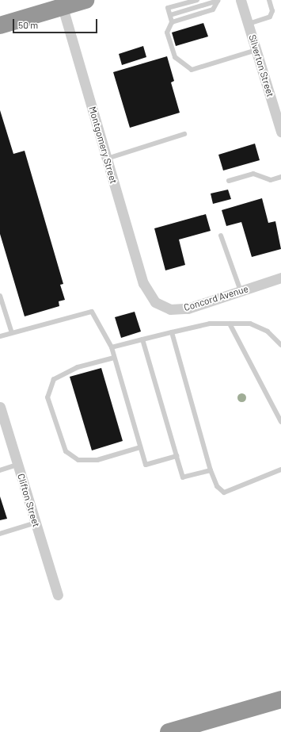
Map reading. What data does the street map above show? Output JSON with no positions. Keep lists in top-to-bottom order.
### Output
{
  "streets": {
    "street": [
      "Silverton Street",
      "Montgomery Street",
      "Concord Avenue",
      "Clifton Street"
    ]
  },
  "crossings": [
    ["Montgomery Street", "Concord Avenue"]
  ],
  "scale_bar": "50 m"
}
